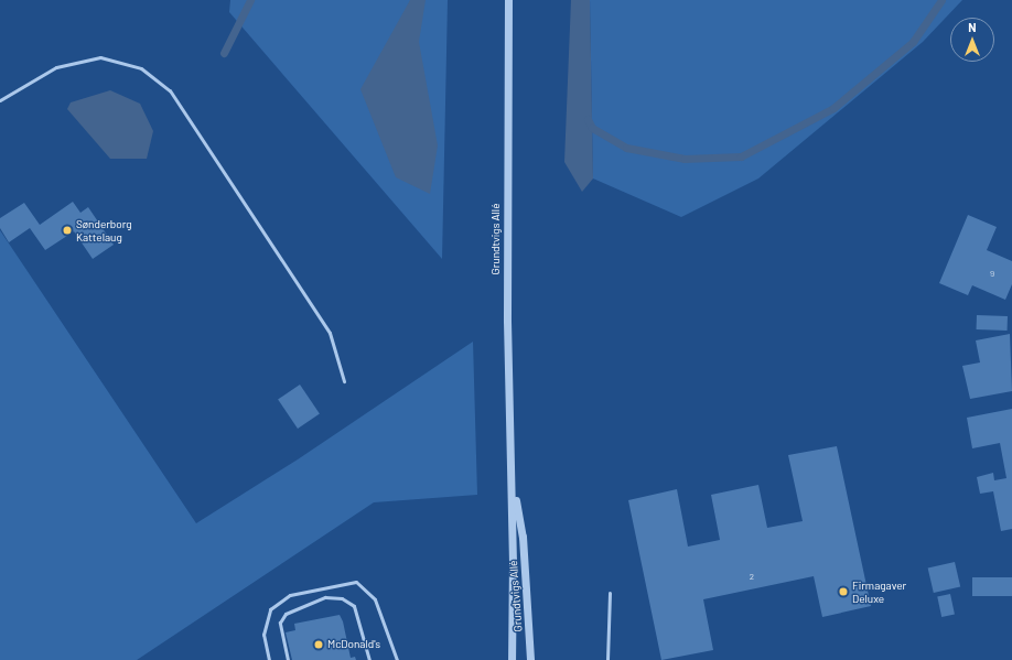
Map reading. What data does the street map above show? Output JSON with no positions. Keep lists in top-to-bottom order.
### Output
{
  "streets": {
    "street": ["Grundtvigs Allé"]
  },
  "places": ["Sønderborg Kattelaug", "Firmagaver Deluxe", "McDonald's"],
  "house_numbers": ["9", "2"],
  "north": "top"
}
